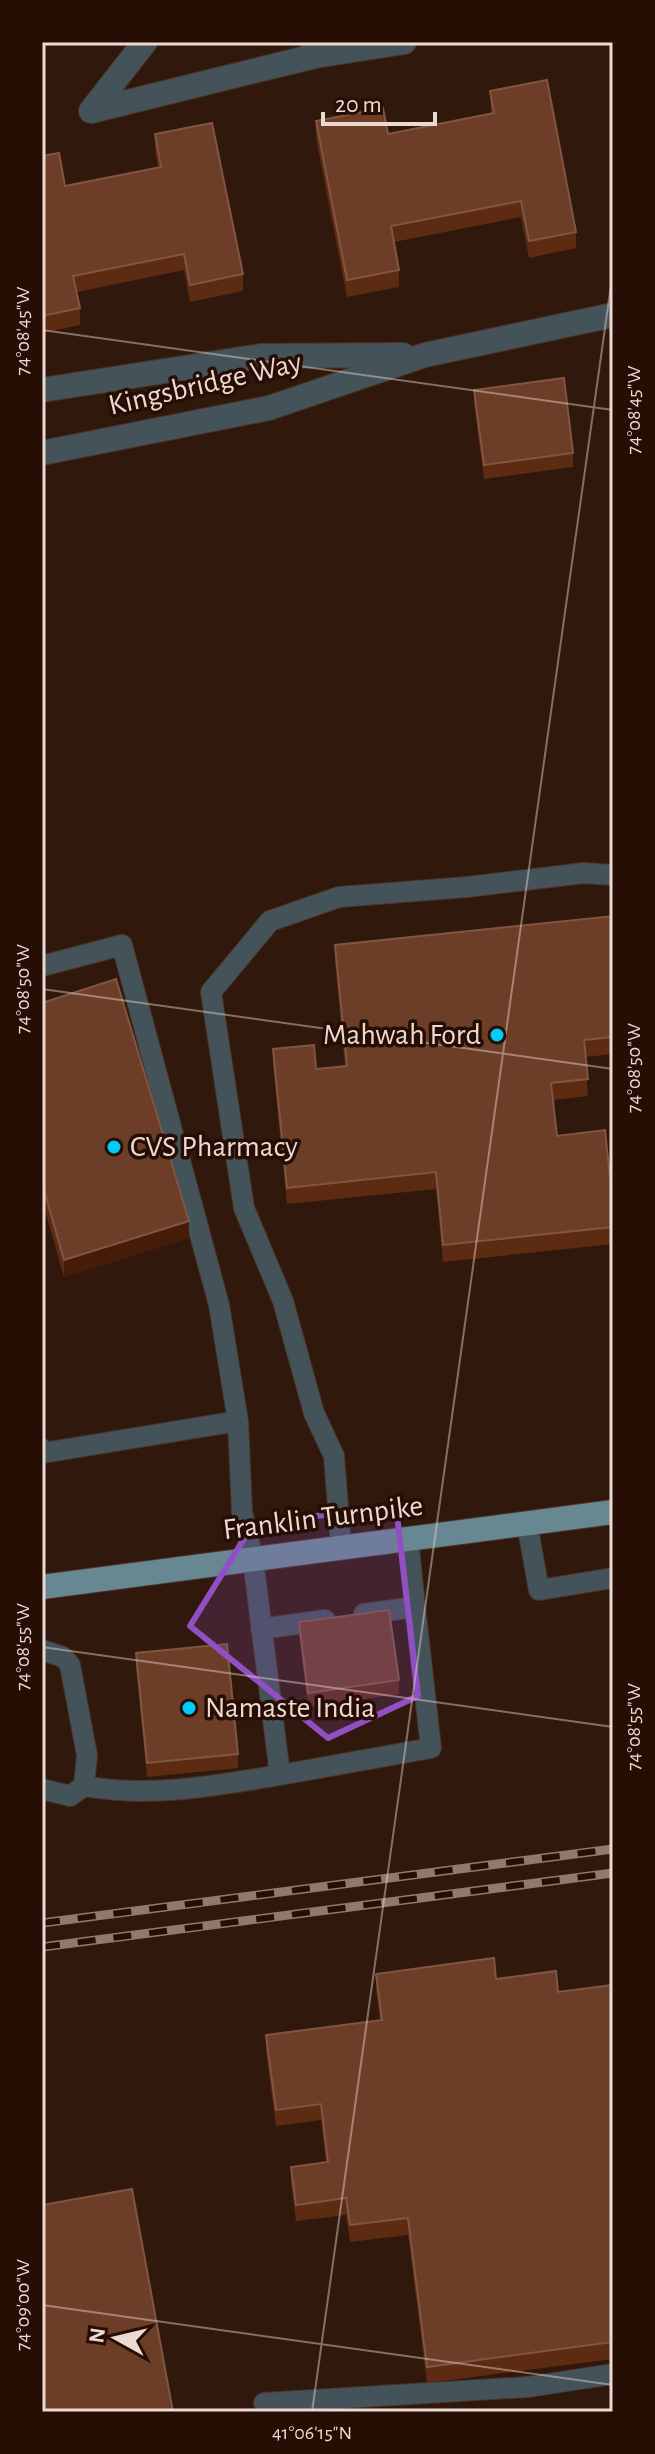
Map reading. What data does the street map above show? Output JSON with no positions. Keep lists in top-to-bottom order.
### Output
{
  "streets": {
    "main road": ["Franklin Turnpike"],
    "street": ["Kingsbridge Way"]
  },
  "places": ["Mahwah Ford", "CVS Pharmacy", "Namaste India"],
  "scale_bar": "20 m",
  "north": "left",
  "coordinates": [
    "74°08'45\"W",
    "74°08'50\"W",
    "74°08'55\"W",
    "74°09'00\"W",
    "41°06'15\"N"
  ]
}
